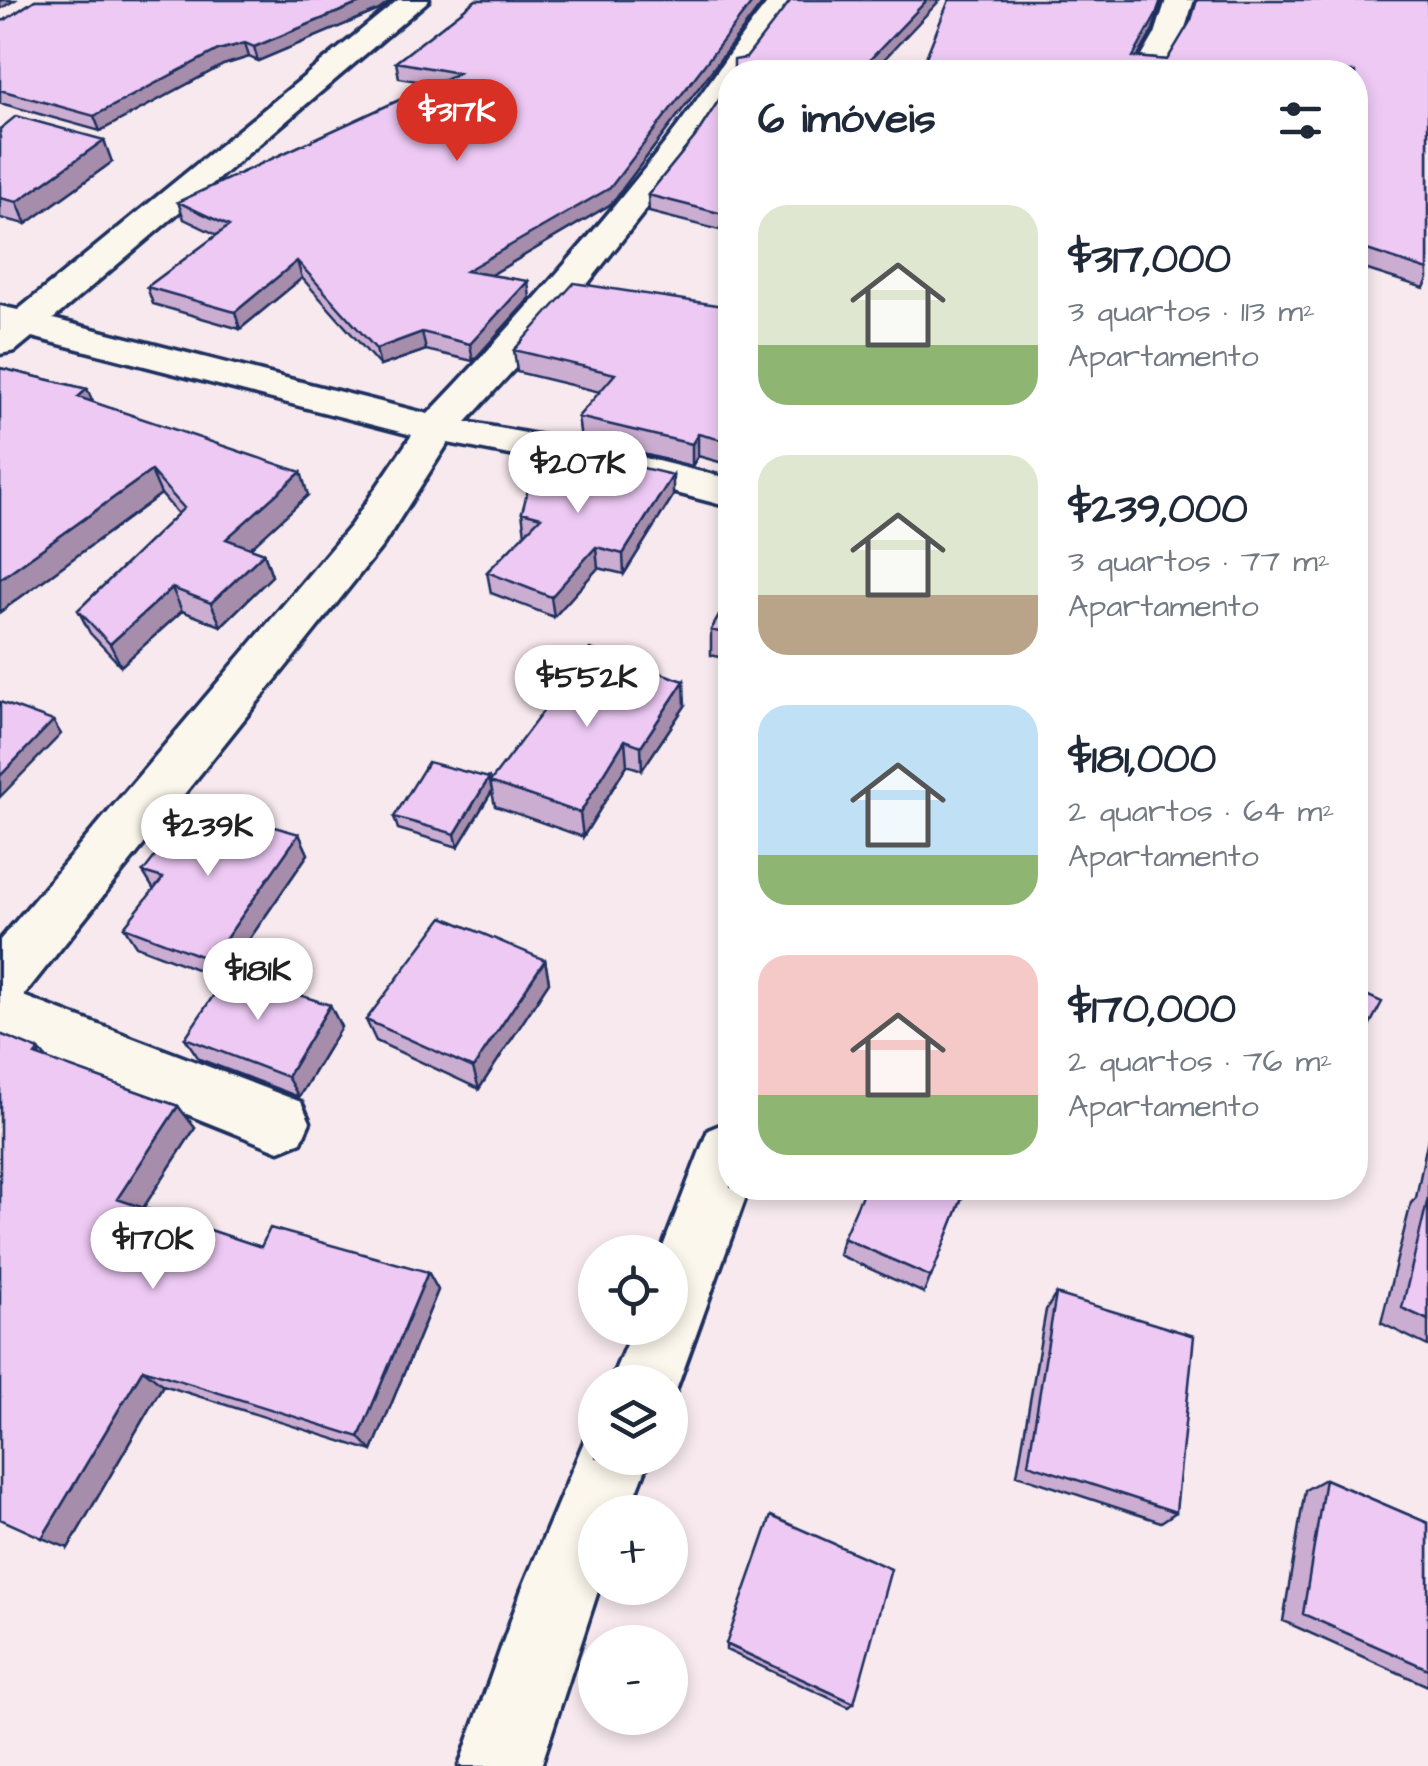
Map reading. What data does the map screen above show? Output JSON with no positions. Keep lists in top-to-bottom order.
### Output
{
  "page": {
    "heading": "6 imóveis",
    "price": [
      "$317K",
      "$207K",
      "$552K",
      "$239K",
      "$181K",
      "$170K"
    ],
    "list": [
      {
        "name": "$317,000",
        "note": "3 quartos · 113 m² · Apartamento"
      },
      {
        "name": "$239,000",
        "note": "3 quartos · 77 m² · Apartamento"
      },
      {
        "name": "$181,000",
        "note": "2 quartos · 64 m² · Apartamento"
      },
      {
        "name": "$170,000",
        "note": "2 quartos · 76 m² · Apartamento"
      }
    ],
    "map_buttons": ["+", "−"]
  }
}
